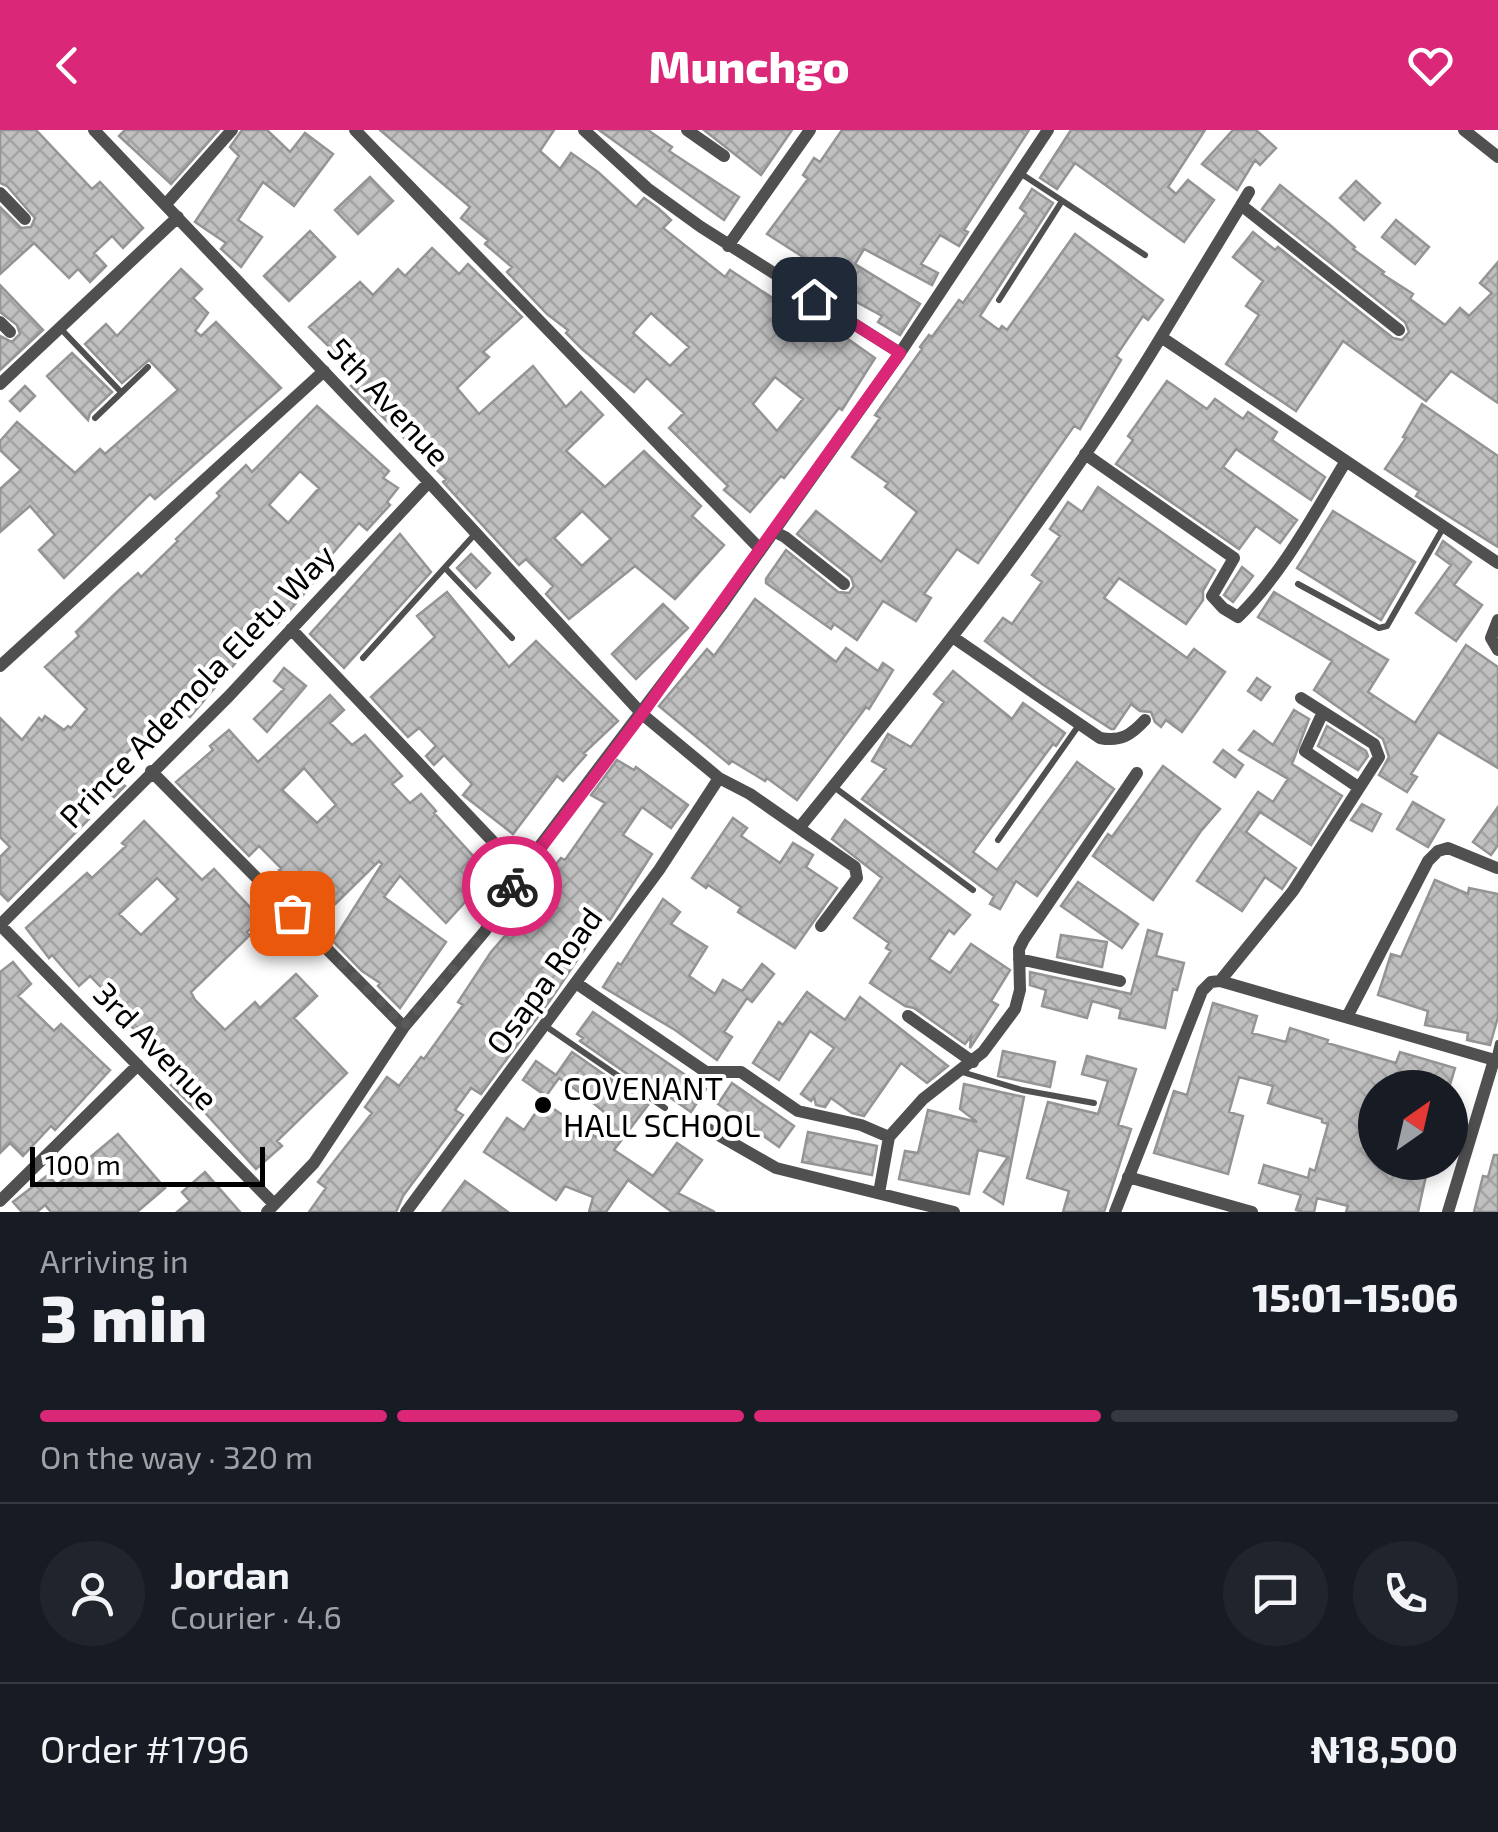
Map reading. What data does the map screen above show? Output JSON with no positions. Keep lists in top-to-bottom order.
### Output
{
  "streets": {
    "street": [
      "5th Avenue",
      "Prince Ademola Eletu Way",
      "Osapa Road",
      "3rd Avenue"
    ]
  },
  "crossings": [
    ["5th Avenue", "Prince Ademola Eletu Way"],
    ["5th Avenue", "Osapa Road"],
    ["Prince Ademola Eletu Way", "3rd Avenue"]
  ],
  "places": ["COVENANT HALL SCHOOL"],
  "scale_bar": "100 m",
  "north": "top right",
  "page": {
    "header": "Munchgo",
    "scale": "100 m",
    "heading": ["3 min", "Arriving in", "15:01–15:06"],
    "panel": [
      "Jordan",
      "Courier · 4.6",
      "Order #1796",
      "₦18,500"
    ],
    "bar": "On the way · 320 m"
  }
}
